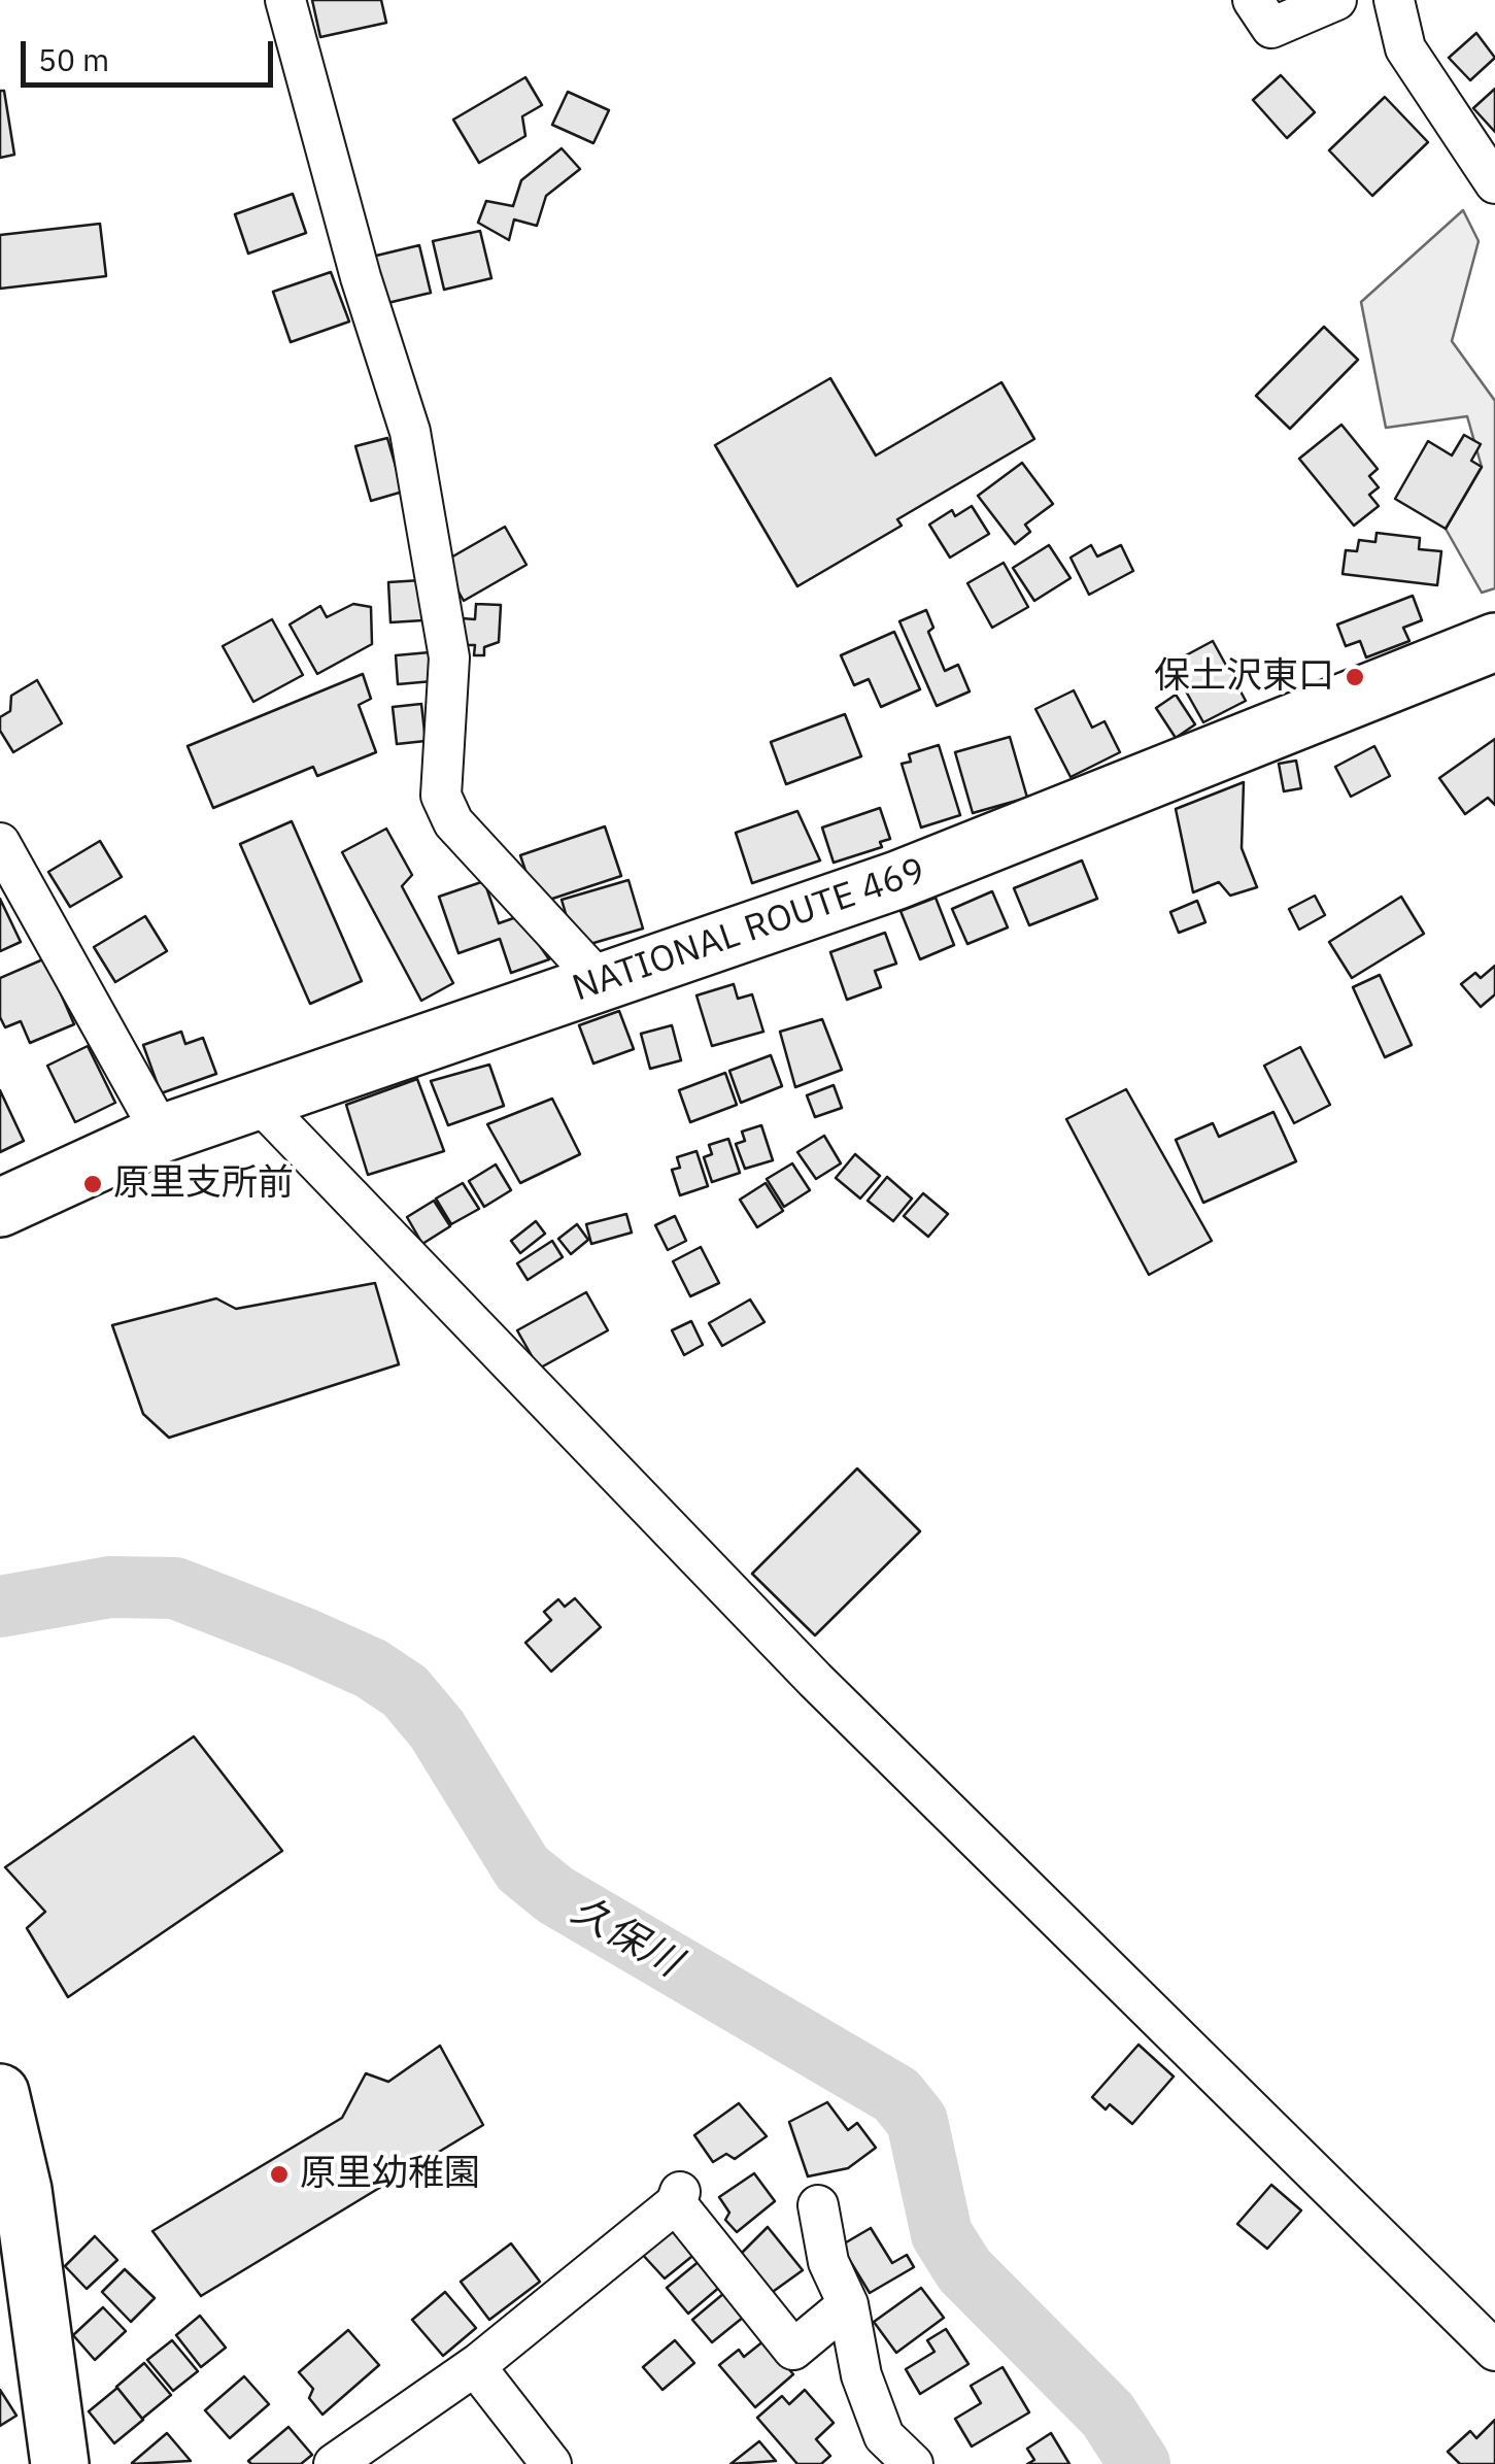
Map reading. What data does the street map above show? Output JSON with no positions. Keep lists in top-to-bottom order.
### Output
{
  "streets": {
    "highway": ["NATIONAL ROUTE 469"]
  },
  "water": ["久保川"],
  "places": ["保土沢東口", "原里支所前", "原里幼稚園"],
  "scale_bar": "50 m"
}
